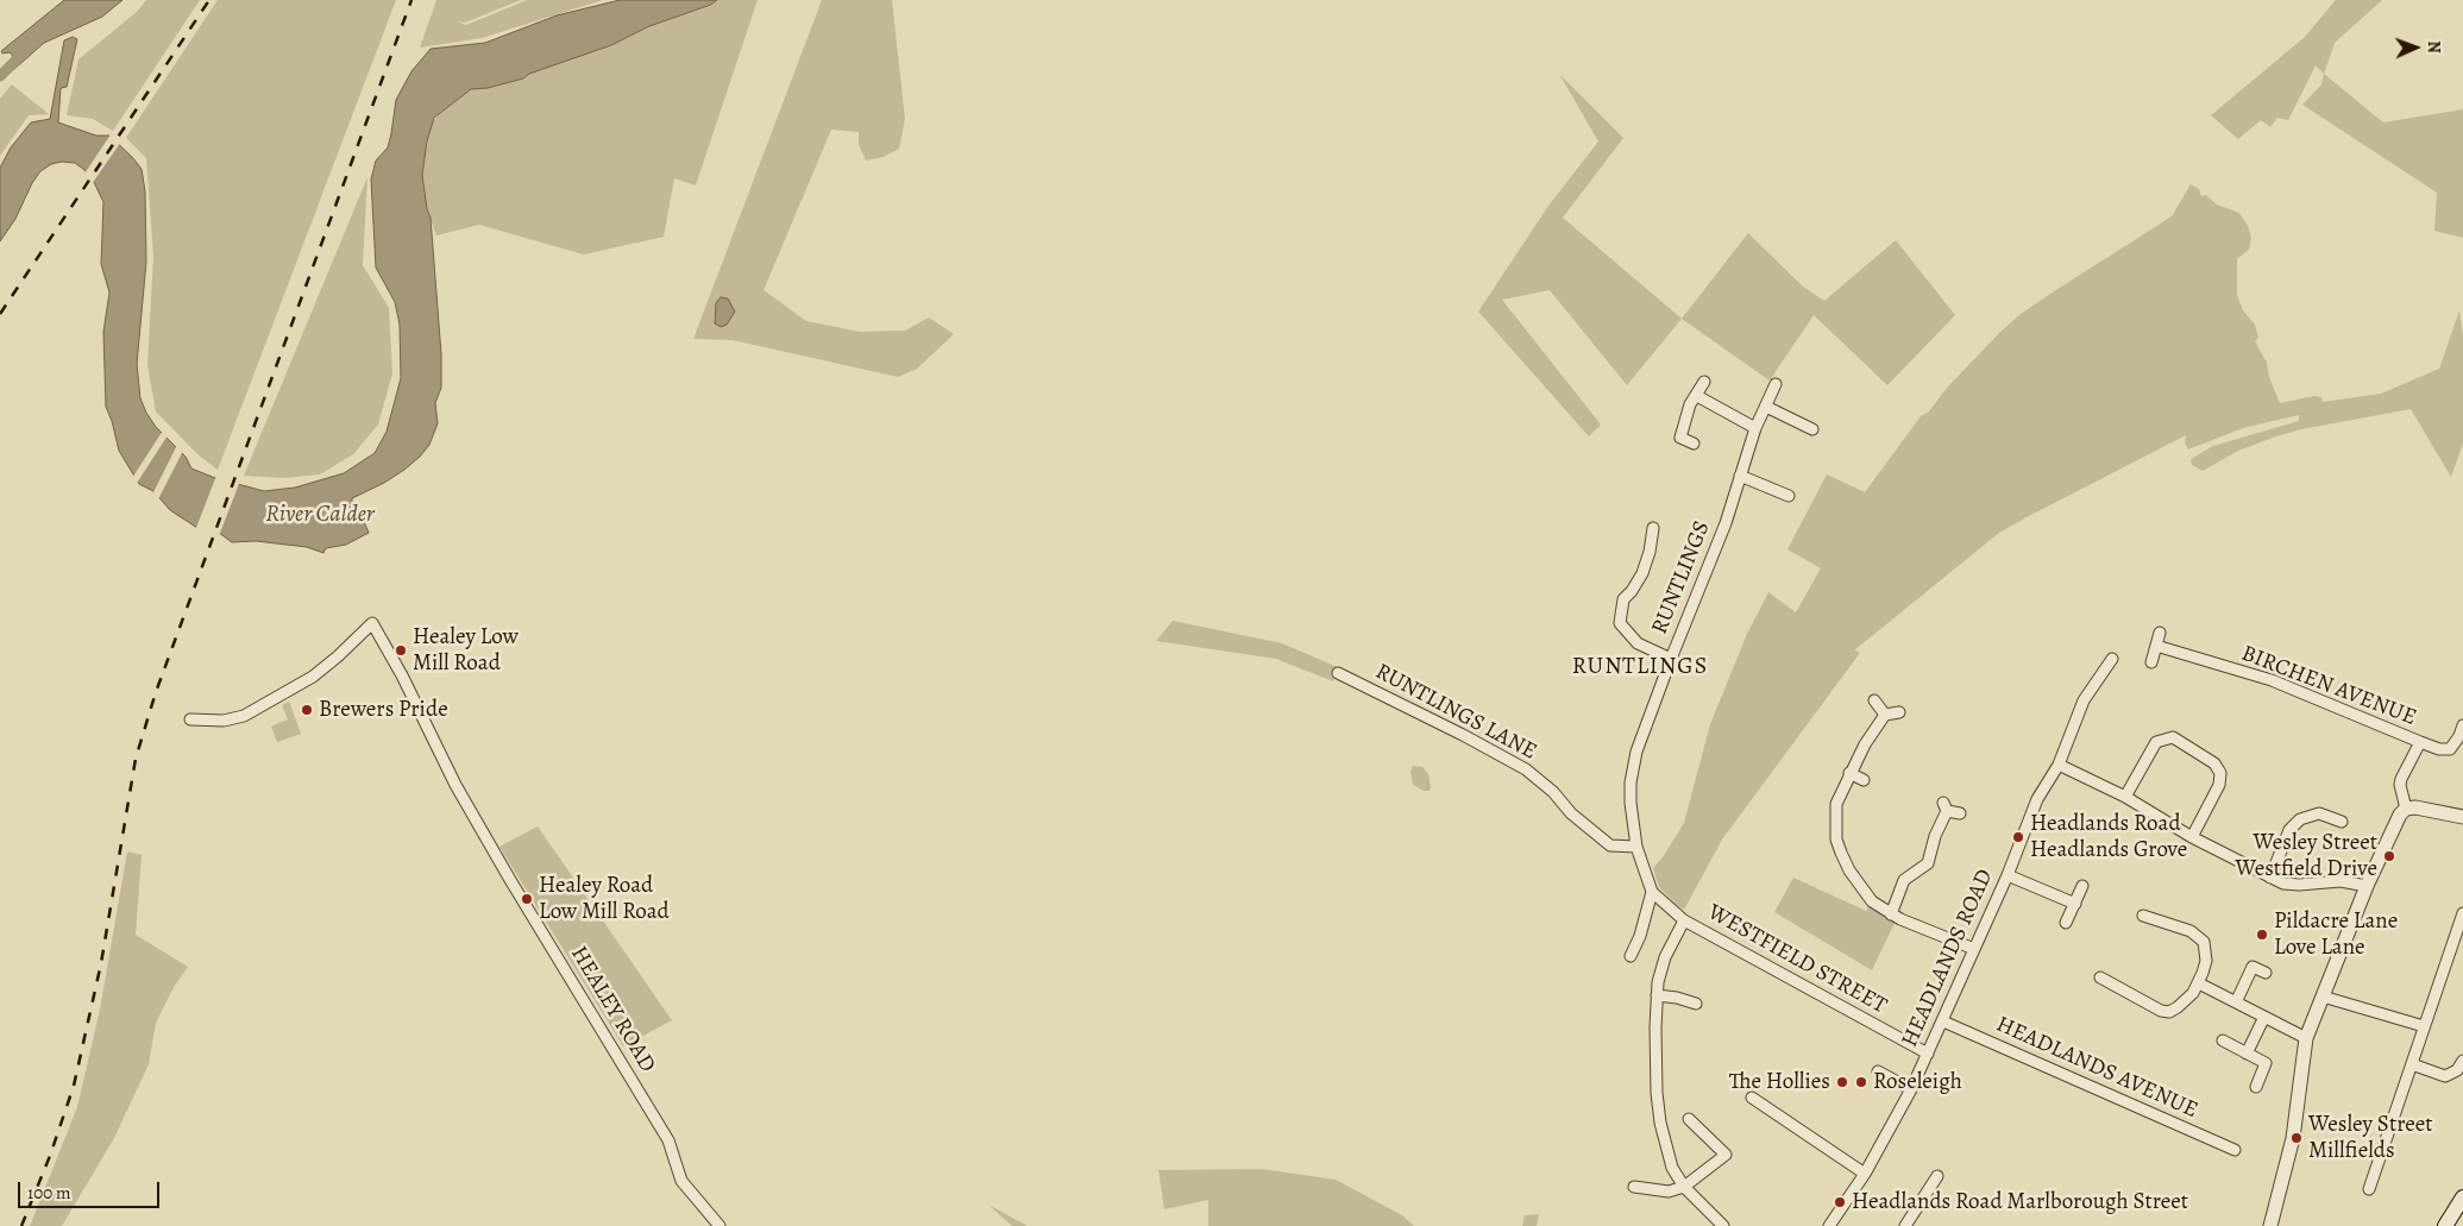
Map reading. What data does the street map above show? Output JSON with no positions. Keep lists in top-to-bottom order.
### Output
{
  "streets": {
    "street": [
      "RUNTLINGS",
      "BIRCHEN AVENUE",
      "RUNTLINGS LANE",
      "HEADLANDS ROAD",
      "WESTFIELD STREET",
      "HEALEY ROAD",
      "HEADLANDS AVENUE"
    ]
  },
  "crossings": [
    ["RUNTLINGS", "RUNTLINGS LANE"],
    ["RUNTLINGS", "WESTFIELD STREET"],
    ["HEADLANDS ROAD", "WESTFIELD STREET"],
    ["HEADLANDS ROAD", "HEADLANDS AVENUE"]
  ],
  "districts": ["RUNTLINGS"],
  "water": ["River Calder"],
  "places": [
    "Healey Low Mill Road",
    "Brewers Pride",
    "Headlands Road Headlands Grove",
    "Wesley Street Westfield Drive",
    "Healey Road Low Mill Road",
    "Pildacre Lane Love Lane",
    "The Hollies",
    "Roseleigh",
    "Wesley Street Millfields",
    "Headlands Road Marlborough Street"
  ],
  "scale_bar": "100 m",
  "north": "right"
}
